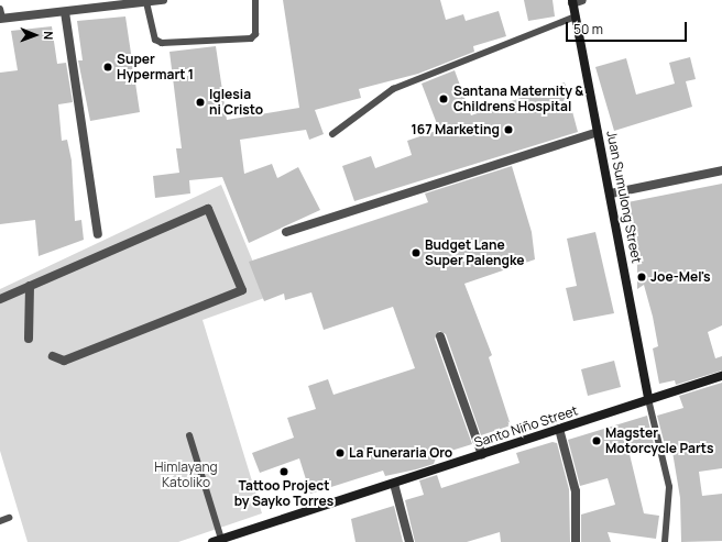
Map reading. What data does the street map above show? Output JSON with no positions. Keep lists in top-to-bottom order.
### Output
{
  "streets": {
    "main road": ["Juan Sumulong Street", "Santo Niño Street"]
  },
  "crossings": [
    ["Juan Sumulong Street", "Santo Niño Street"]
  ],
  "parks": ["Himlayang Katoliko"],
  "places": [
    "Super Hypermart 1",
    "Santana Maternity & Childrens Hospital",
    "Iglesia ni Cristo",
    "167 Marketing",
    "Budget Lane Super Palengke",
    "Joe-Mel's",
    "Magster Motorcycle Parts",
    "La Funeraria Oro",
    "Tattoo Project by Sayko Torres"
  ],
  "scale_bar": "50 m",
  "north": "right"
}
